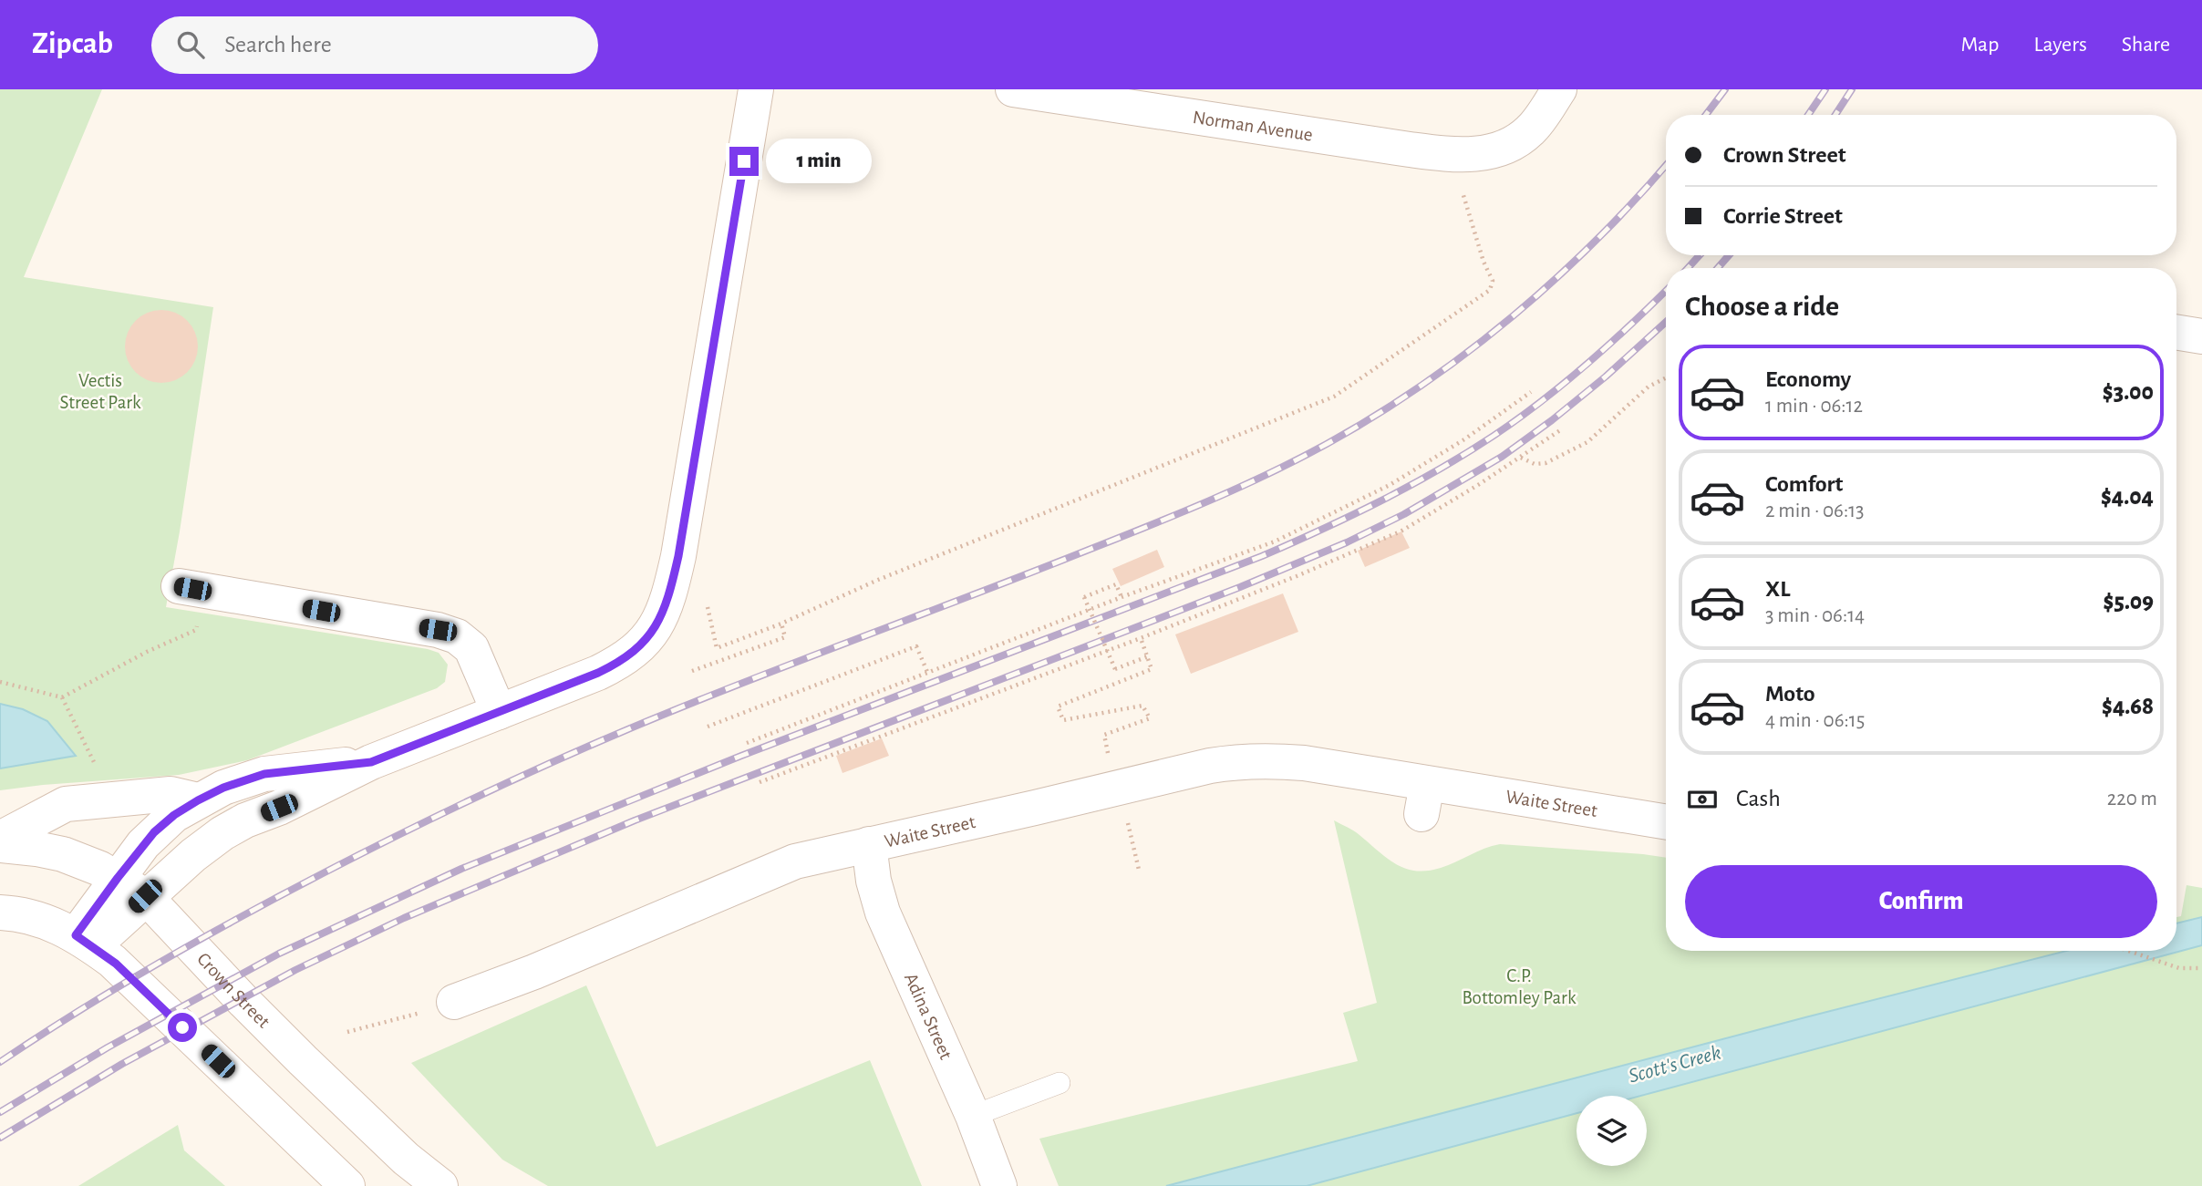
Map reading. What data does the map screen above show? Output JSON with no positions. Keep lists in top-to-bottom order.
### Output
{
  "streets": {
    "street": [
      "Norman Avenue",
      "Waite Street",
      "Crown Street",
      "Adina Street"
    ]
  },
  "crossings": [
    ["Waite Street", "Adina Street"]
  ],
  "water": ["Scott's Creek"],
  "parks": ["Vectis Street Park", "C.P. Bottomley Park"],
  "page": {
    "header": "Zipcab",
    "search": "Search here",
    "nav": ["Map", "Layers", "Share"],
    "banner": ["Crown Street", "Corrie Street"],
    "bubble": "1 min",
    "heading": "Choose a ride",
    "list": [
      {
        "name": "Economy",
        "note": "1 min · 06:12",
        "value": "$3.00"
      },
      {
        "name": "Comfort",
        "note": "2 min · 06:13",
        "value": "$4.04"
      },
      {
        "name": "XL",
        "note": "3 min · 06:14",
        "value": "$5.09"
      },
      {
        "name": "Moto",
        "note": "4 min · 06:15",
        "value": "$4.68"
      }
    ],
    "pay": ["Cash", "220 m"],
    "buttons": "Confirm"
  }
}
